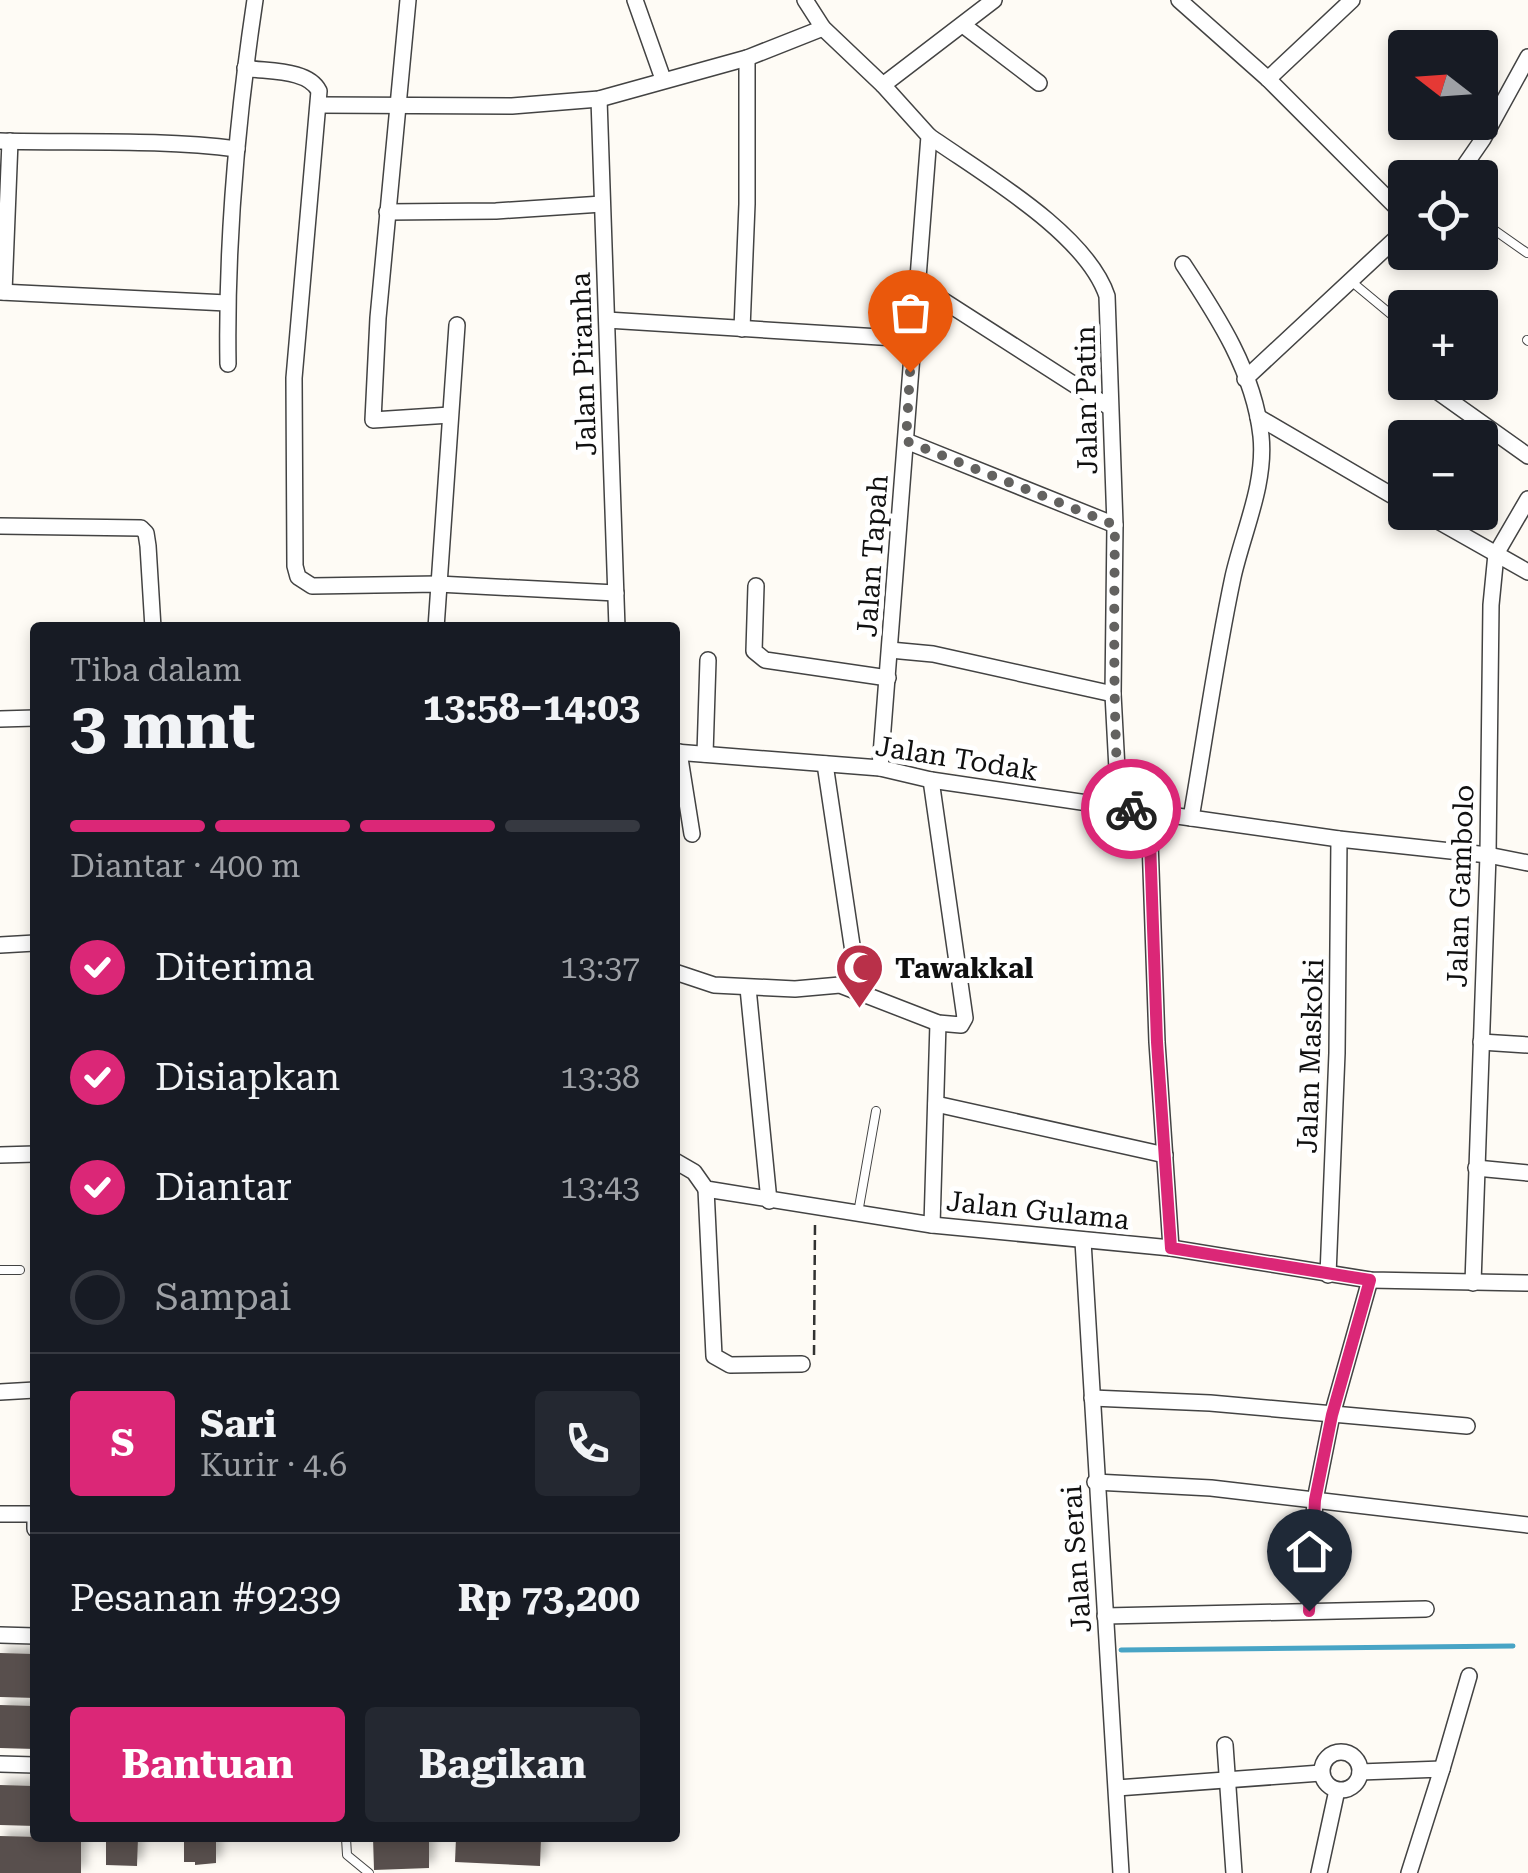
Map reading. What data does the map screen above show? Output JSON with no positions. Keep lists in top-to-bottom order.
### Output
{
  "streets": {
    "street": [
      "Jalan Piranha",
      "Jalan Patin",
      "Jalan Tapah",
      "Jalan Todak",
      "Jalan Gambolo",
      "Jalan Maskoki",
      "Jalan Gulama",
      "Jalan Serai"
    ]
  },
  "crossings": [
    ["Jalan Patin", "Jalan Tapah"],
    ["Jalan Patin", "Jalan Todak"],
    ["Jalan Tapah", "Jalan Todak"],
    ["Jalan Todak", "Jalan Gambolo"],
    ["Jalan Todak", "Jalan Maskoki"],
    ["Jalan Gambolo", "Jalan Gulama"],
    ["Jalan Maskoki", "Jalan Gulama"],
    ["Jalan Gulama", "Jalan Serai"]
  ],
  "places": {
    "mosque": ["Tawakkal"]
  },
  "north": "left",
  "page": {
    "map_buttons": ["+", "−"],
    "heading": ["3 mnt", "Tiba dalam", "13:58–14:03"],
    "panel": [
      "Sari",
      "Kurir · 4.6",
      "Pesanan #9239",
      "Rp 73,200"
    ],
    "bar": "Diantar · 400 m",
    "list": [
      ["Diterima", "13:37"],
      ["Disiapkan", "13:38"],
      ["Diantar", "13:43"],
      "Sampai"
    ],
    "round": "S",
    "buttons": ["Bantuan", "Bagikan"]
  }
}
